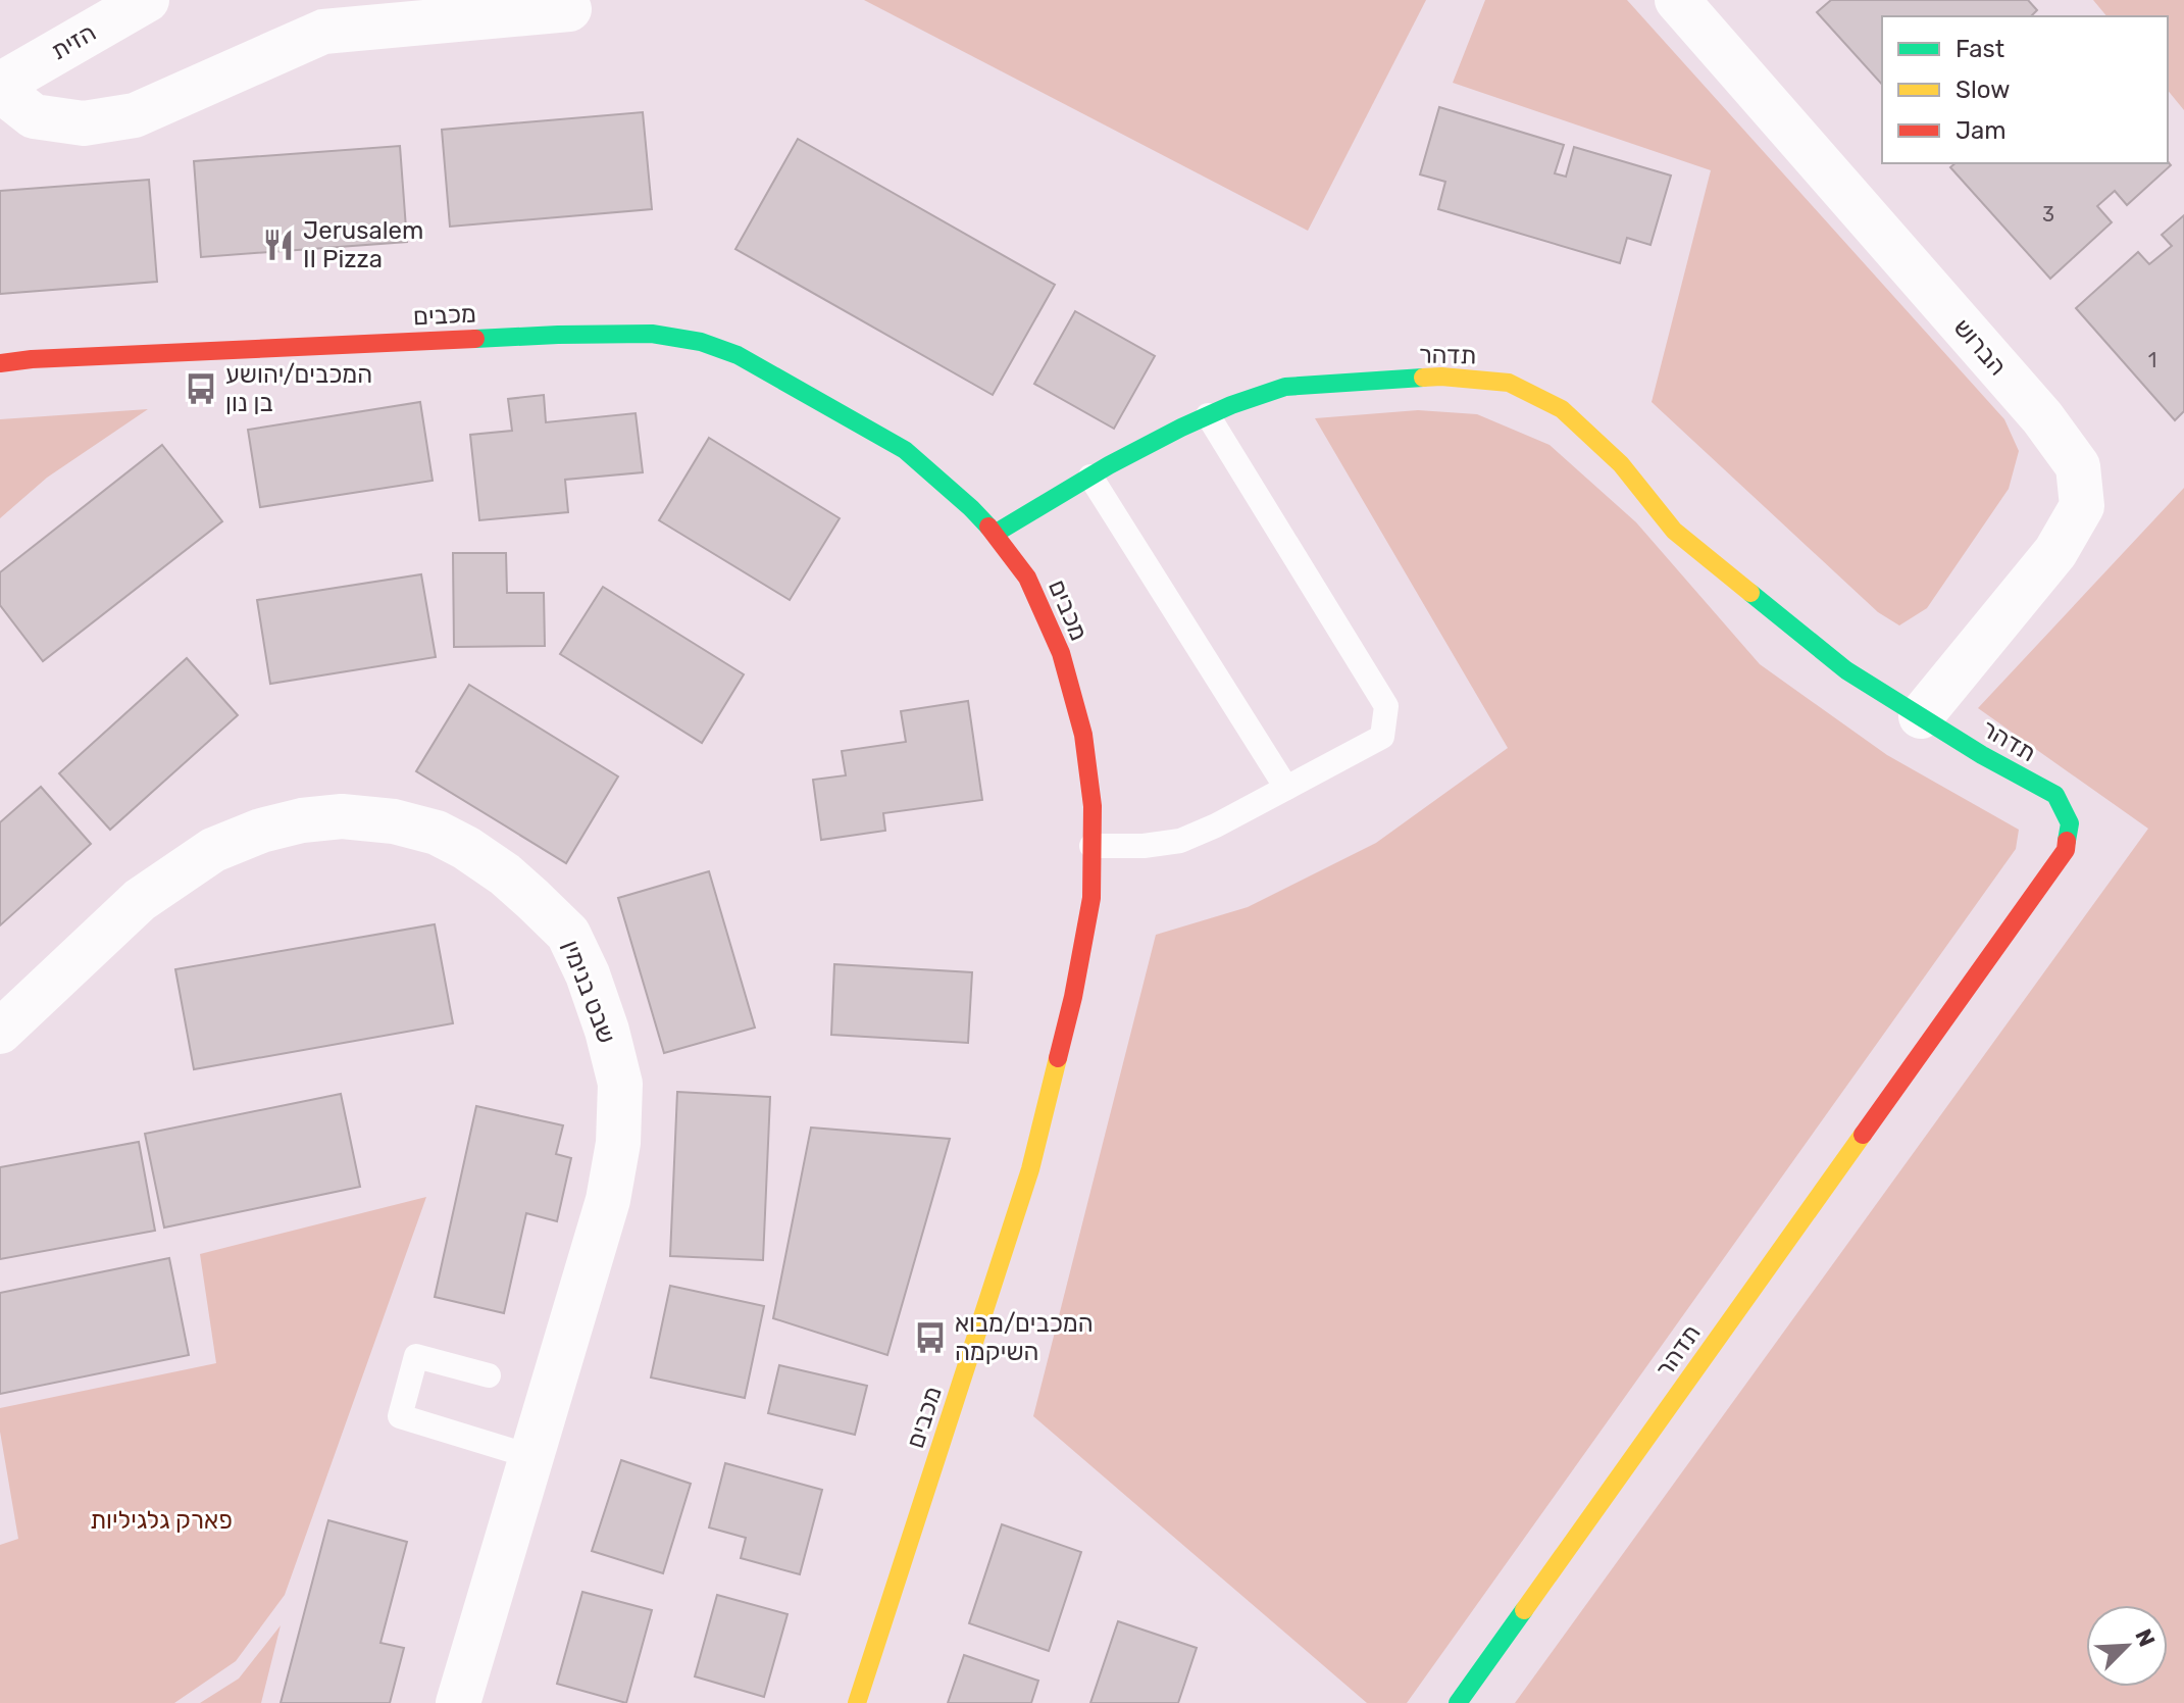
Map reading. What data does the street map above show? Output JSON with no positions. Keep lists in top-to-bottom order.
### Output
{
  "streets": {
    "street": [
      "הזית",
      "מכבים",
      "הברוש",
      "תדהר",
      "שבט בנימין"
    ]
  },
  "crossings": [
    ["מכבים", "תדהר"],
    ["הברוש", "תדהר"]
  ],
  "parks": ["פארק גלגיליות"],
  "places": {
    "restaurant": ["Jerusalem II Pizza"],
    "bus stop": ["המכבים/יהושע בן נון", "המכבים/מבוא השיקמה"]
  },
  "house_numbers": ["3", "1"],
  "legend": ["Fast", "Slow", "Jam"],
  "north": "top right"
}
